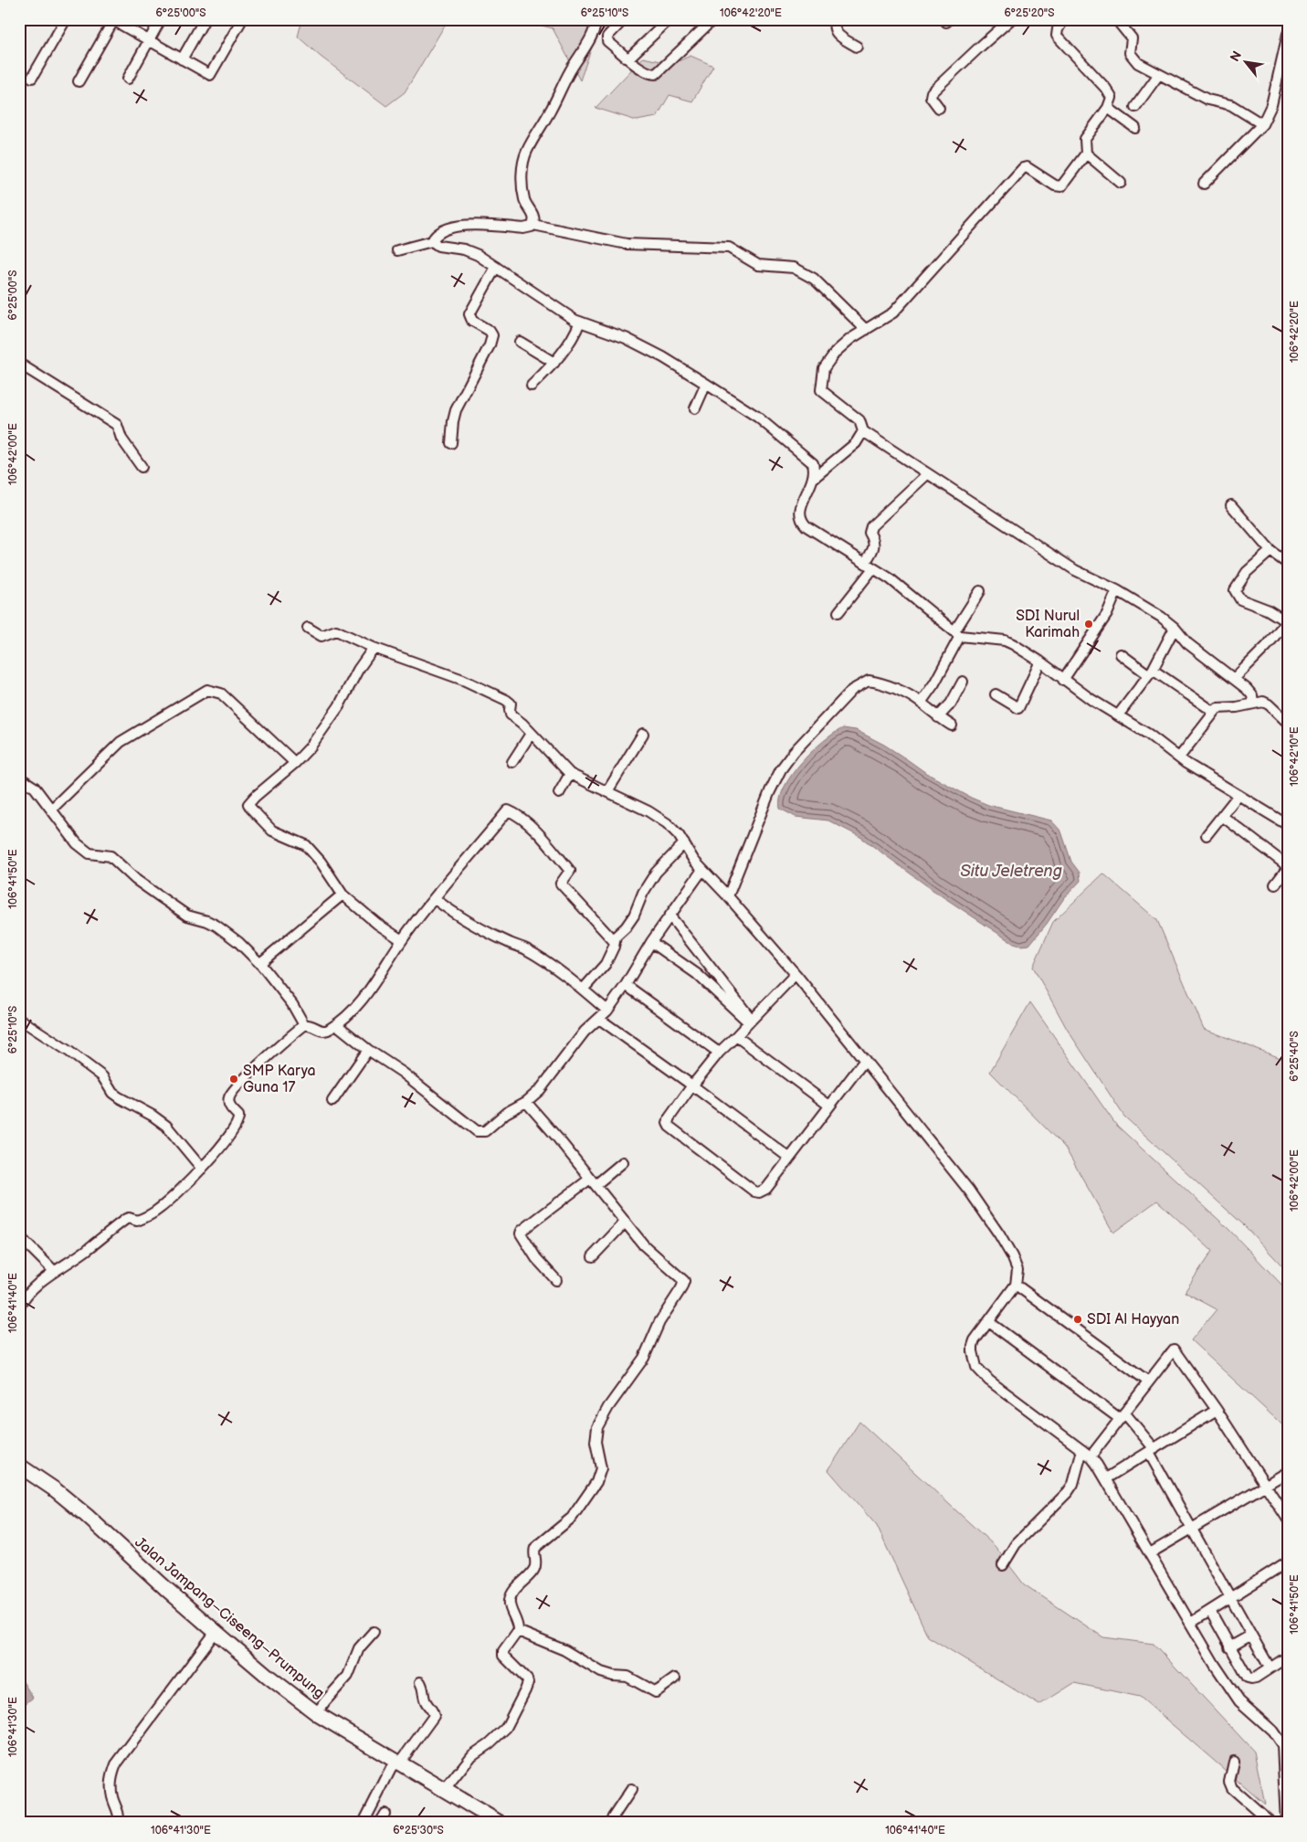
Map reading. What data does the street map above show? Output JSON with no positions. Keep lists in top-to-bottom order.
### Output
{
  "streets": {
    "main road": ["Jalan Jampang–Ciseeng–Prumpung"]
  },
  "water": ["Situ Jeletreng"],
  "places": ["SDI Nurul Karimah", "SMP Karya Guna 17", "SDI Al Hayyan"],
  "north": "top left",
  "coordinates": [
    "6°25'00\"S",
    "6°25'10\"S",
    "106°42'20\"E",
    "6°25'20\"S",
    "106°42'00\"E",
    "106°42'10\"E",
    "106°41'50\"E",
    "6°25'40\"S",
    "106°41'40\"E",
    "106°41'30\"E",
    "6°25'30\"S"
  ]
}
